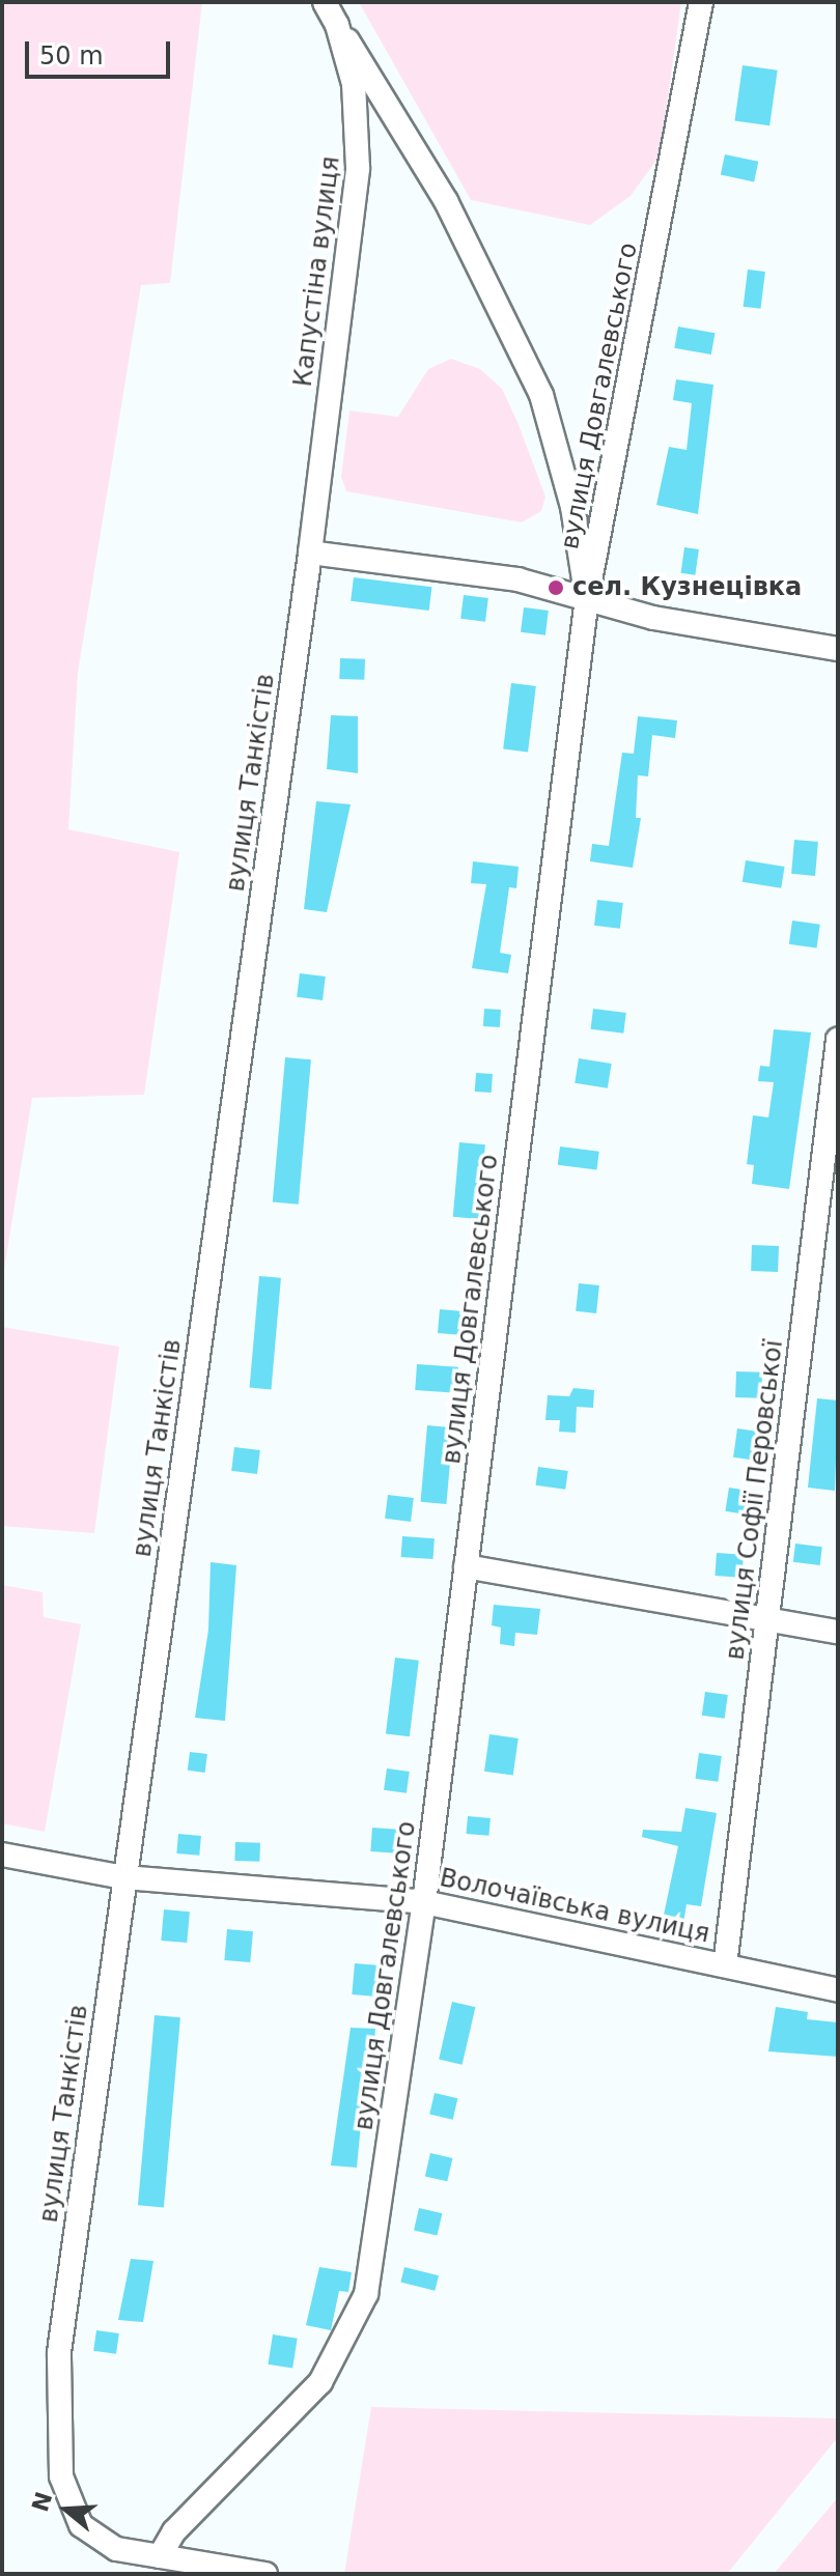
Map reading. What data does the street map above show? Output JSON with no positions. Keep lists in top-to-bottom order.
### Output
{
  "streets": {
    "street": [
      "Капустіна вулиця",
      "вулиця Довгалевського",
      "вулиця Танкістів",
      "вулиця Софії Перовської",
      "Волочаївська вулиця"
    ]
  },
  "crossings": [
    ["Капустіна вулиця", "вулиця Танкістів"],
    ["вулиця Довгалевського", "вулиця Танкістів"],
    ["вулиця Довгалевського", "Волочаївська вулиця"],
    ["вулиця Танкістів", "Волочаївська вулиця"],
    ["вулиця Софії Перовської", "Волочаївська вулиця"]
  ],
  "places": ["сел. Кузнецівка"],
  "scale_bar": "50 m",
  "north": "left"
}
